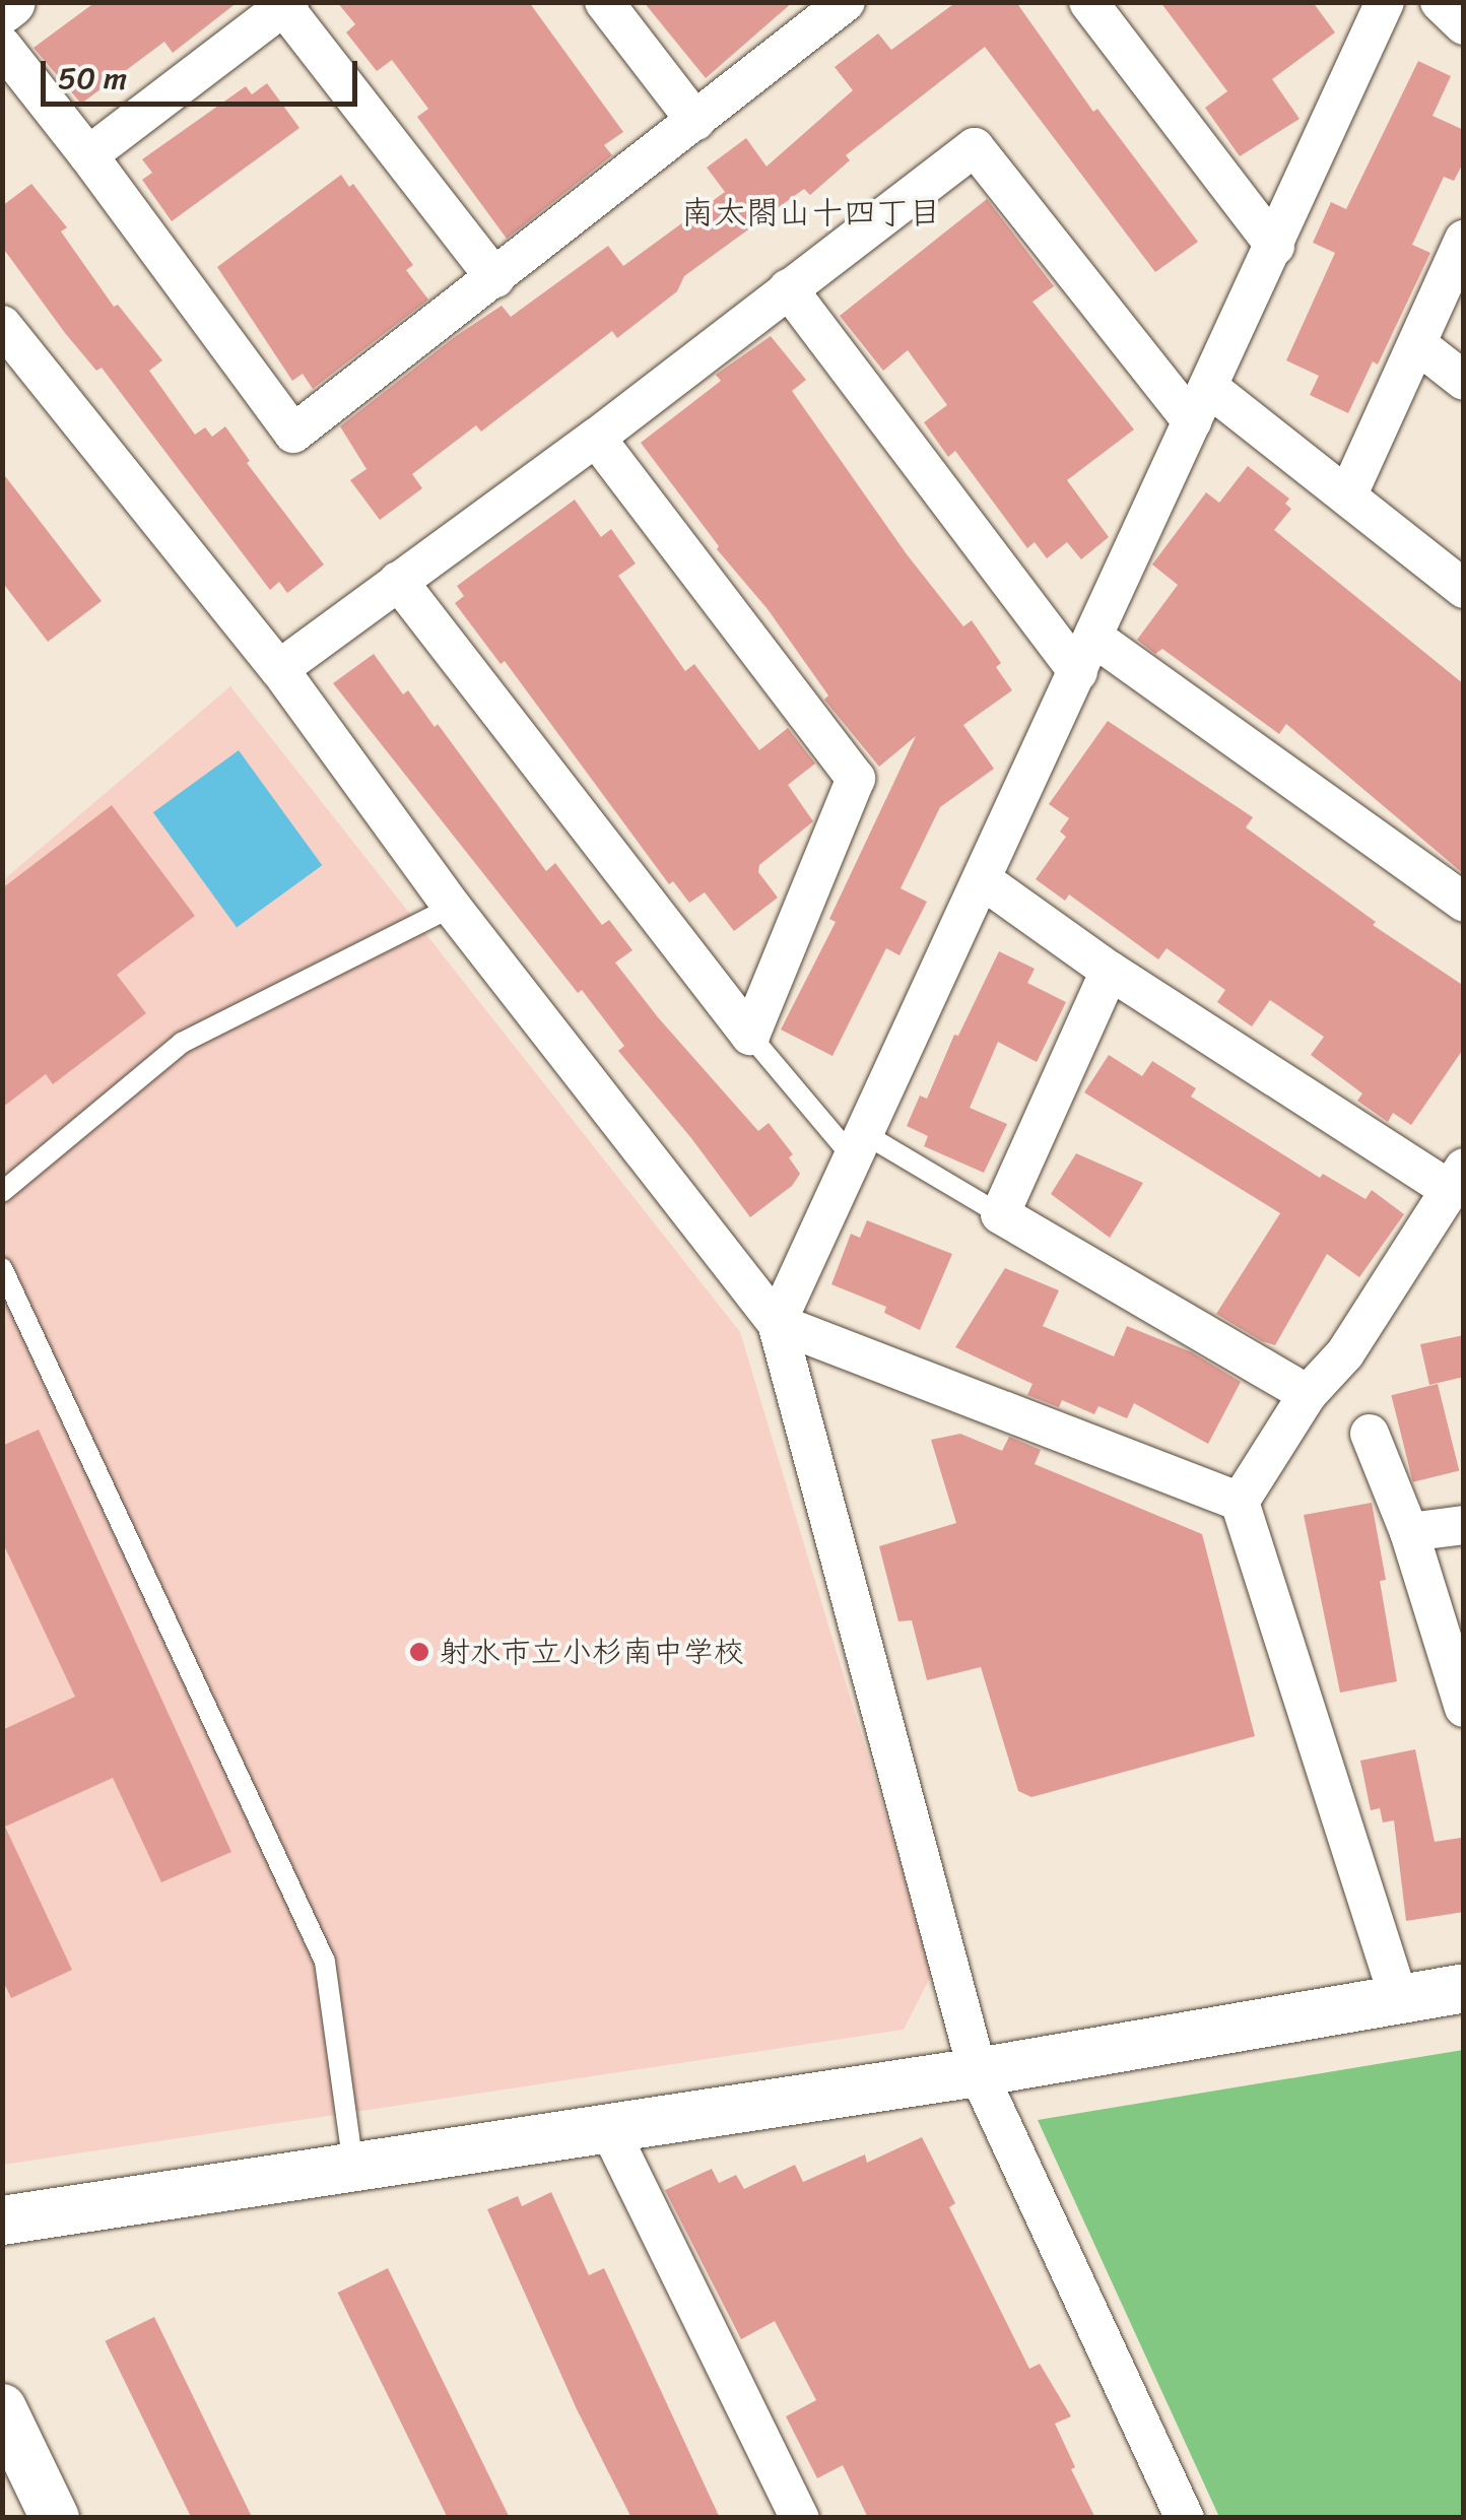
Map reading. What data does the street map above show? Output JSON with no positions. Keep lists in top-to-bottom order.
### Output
{
  "districts": ["南太閤山十四丁目"],
  "places": ["射水市立小杉南中学校"],
  "scale_bar": "50 m"
}
